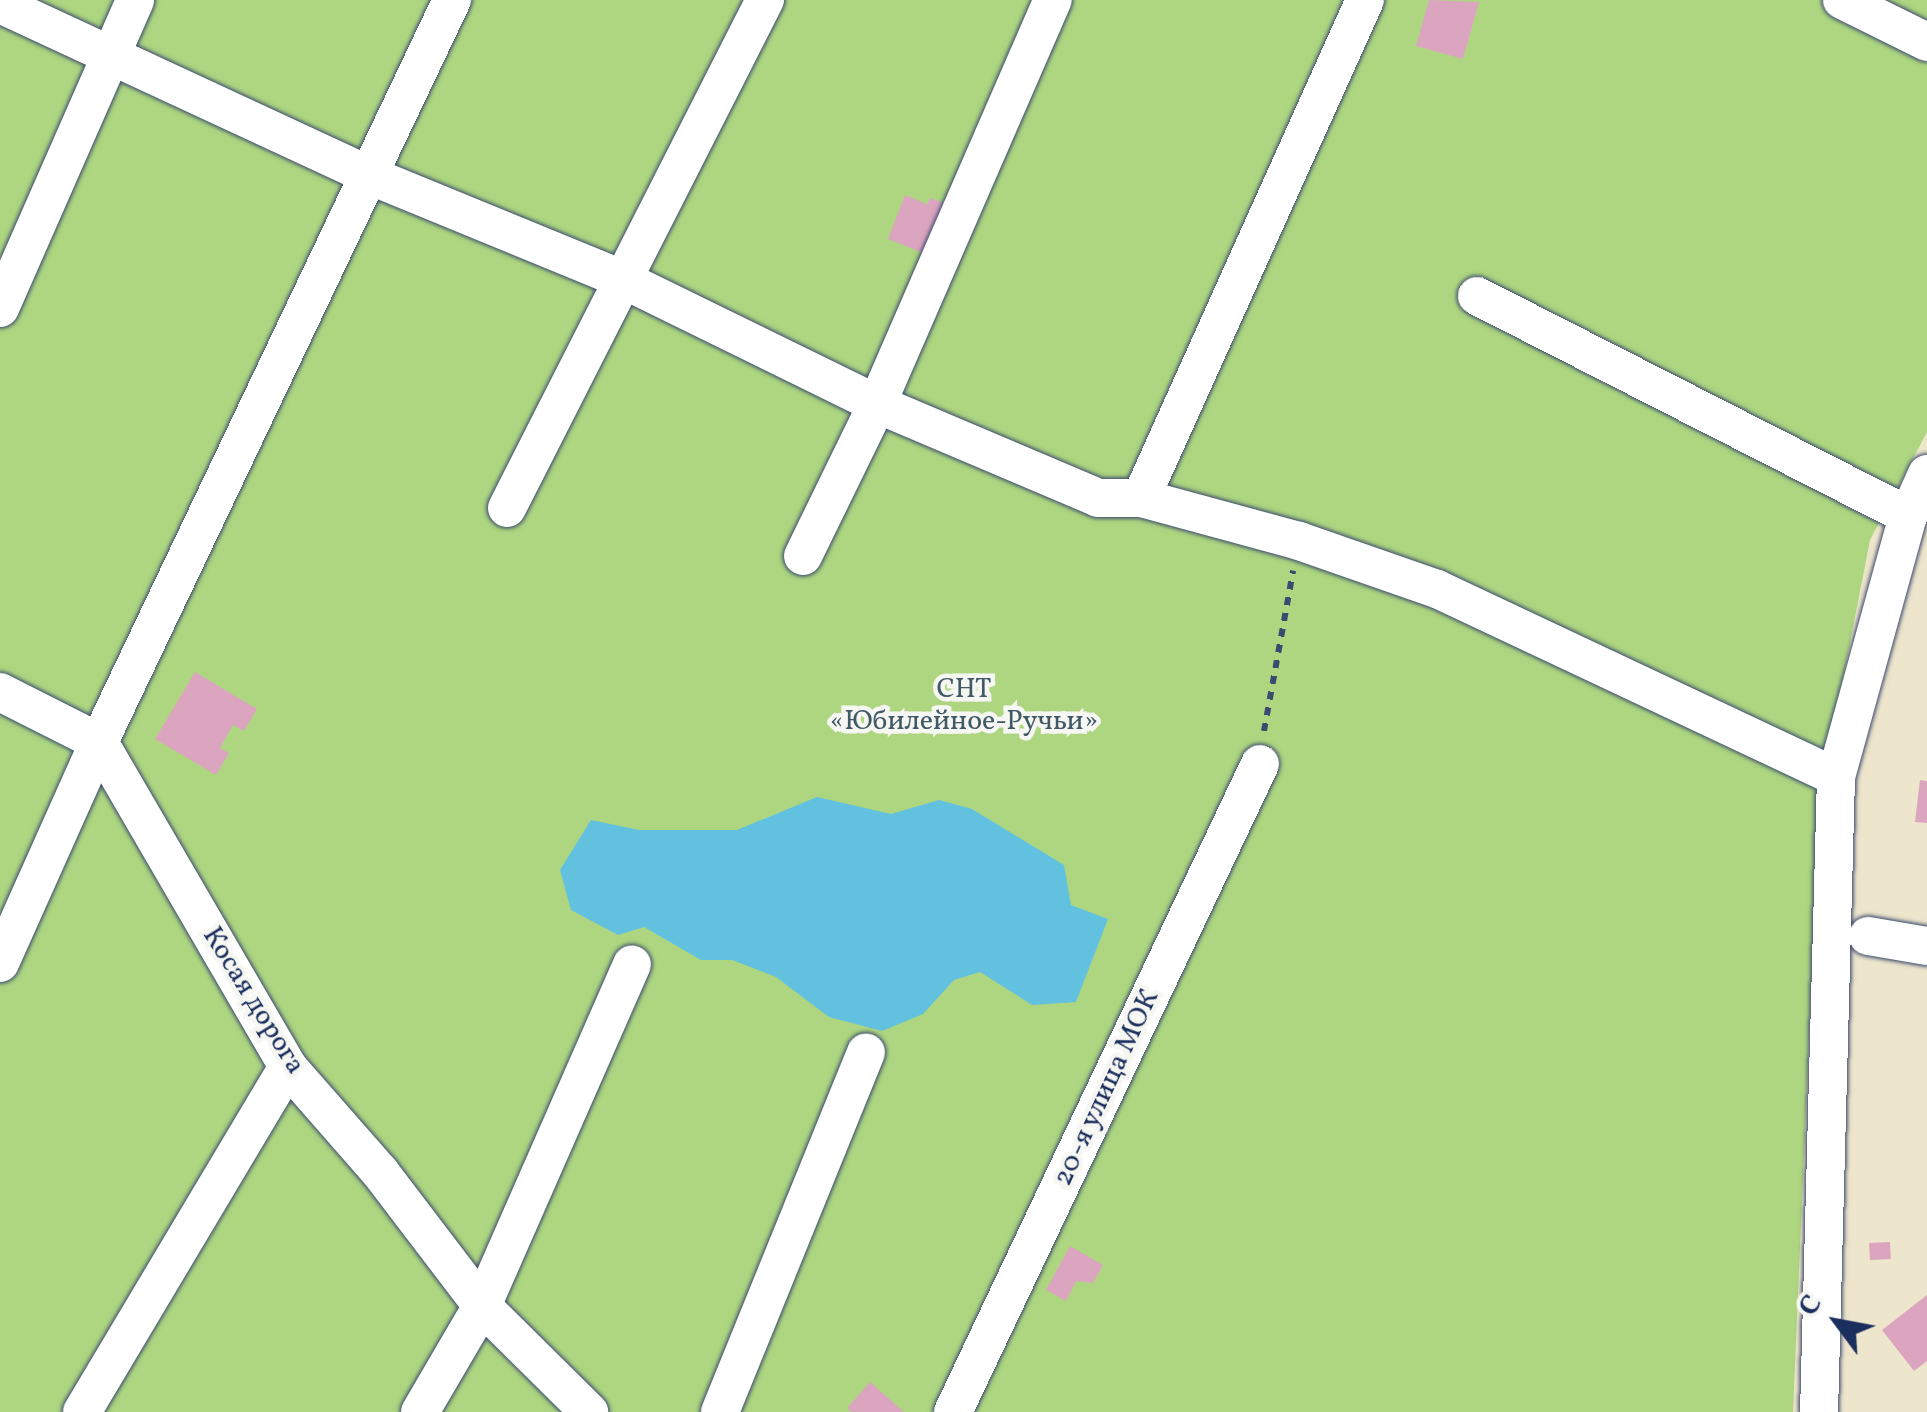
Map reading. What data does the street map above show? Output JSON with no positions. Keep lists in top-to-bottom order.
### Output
{
  "streets": {
    "street": ["Косая дорога", "20-я улица МОК"]
  },
  "parks": ["СНТ «Юбилейное-Ручьи»"],
  "north": "top left"
}
